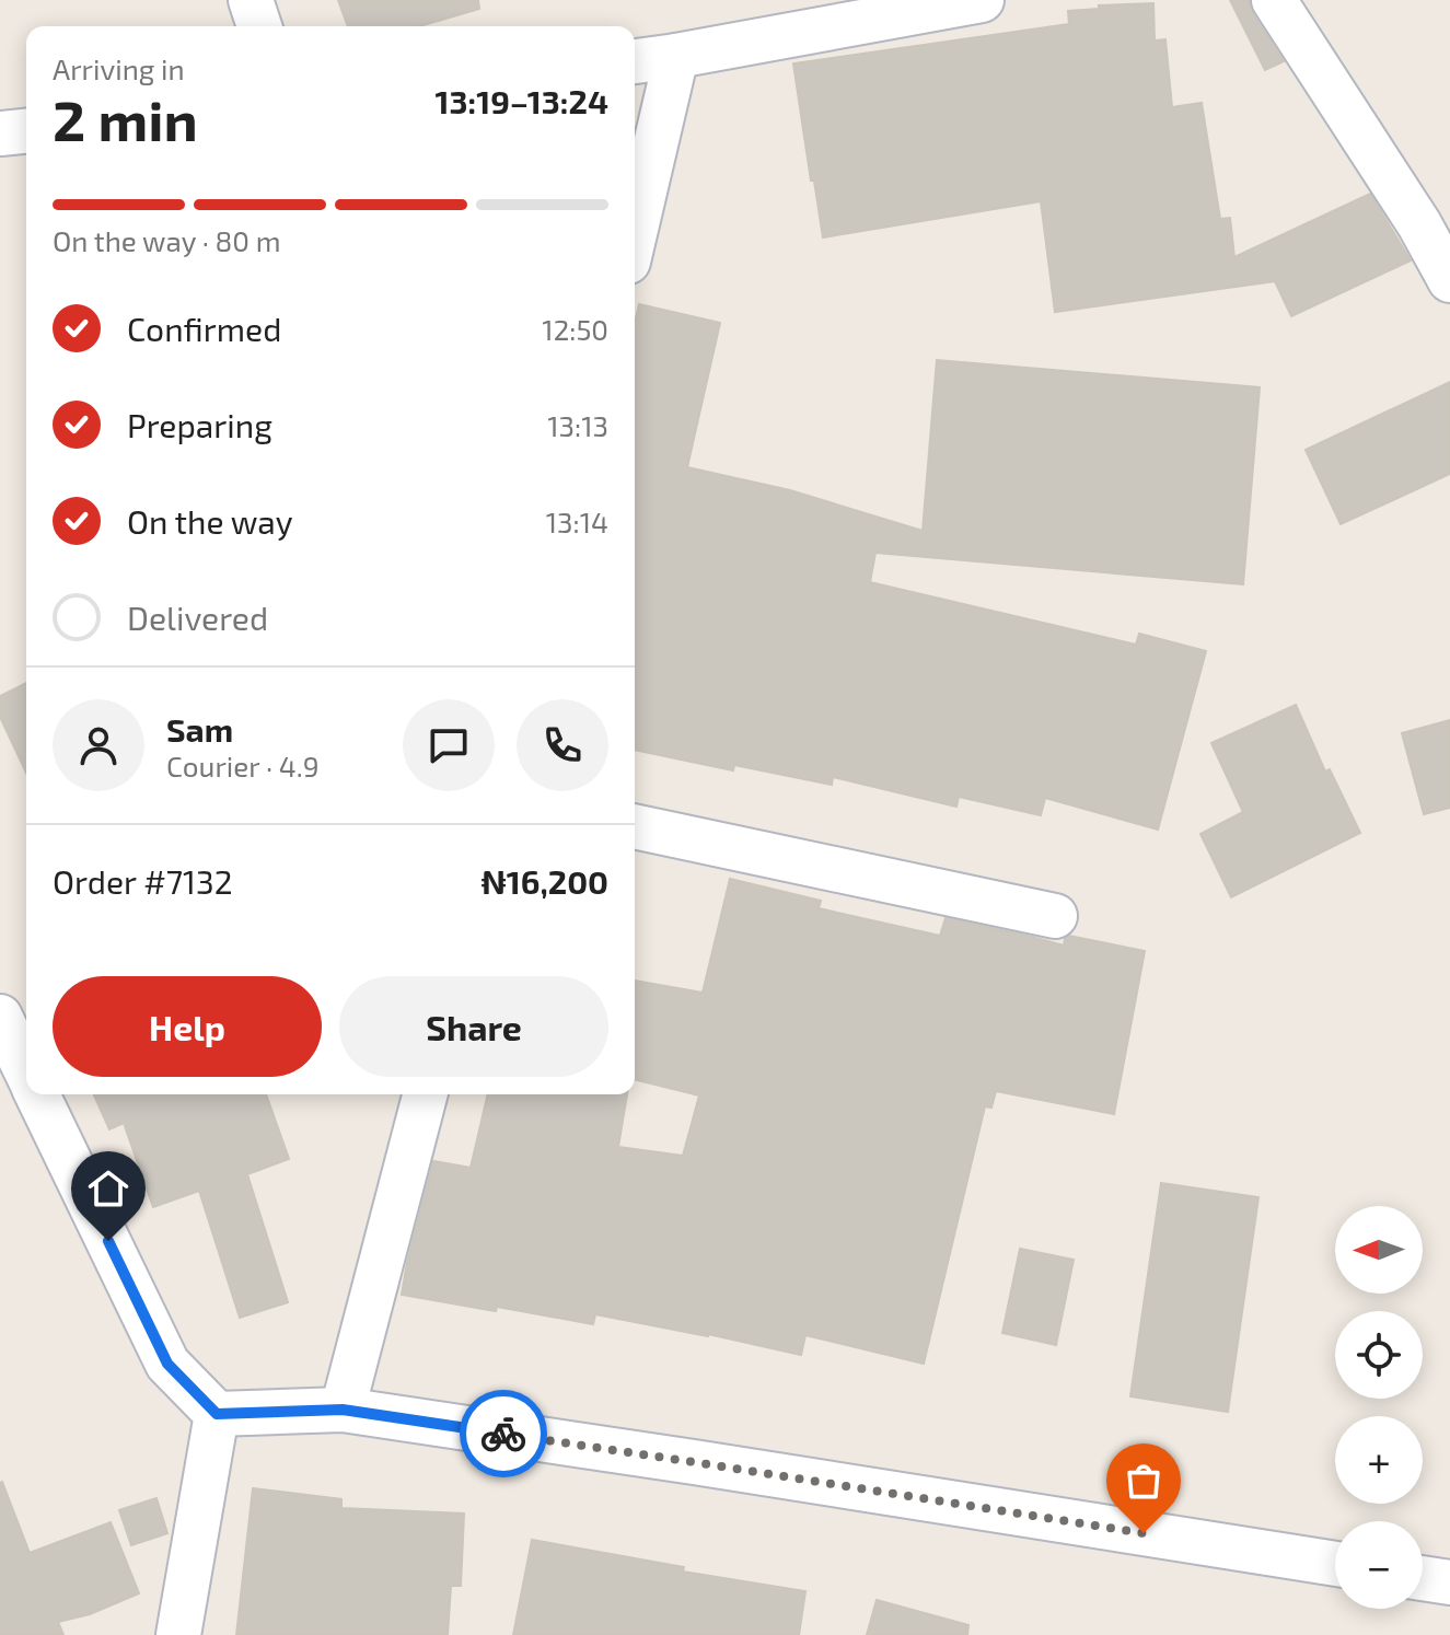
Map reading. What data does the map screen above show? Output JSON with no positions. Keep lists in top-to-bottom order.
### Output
{
  "north": "left",
  "page": {
    "heading": ["2 min", "Arriving in", "13:19–13:24"],
    "panel": [
      "Sam",
      "Courier · 4.9",
      "Order #7132",
      "₦16,200"
    ],
    "bar": "On the way · 80 m",
    "list": [
      ["Confirmed", "12:50"],
      ["Preparing", "13:13"],
      ["On the way", "13:14"],
      "Delivered"
    ],
    "buttons": ["Help", "Share"],
    "map_buttons": ["+", "−"]
  }
}
